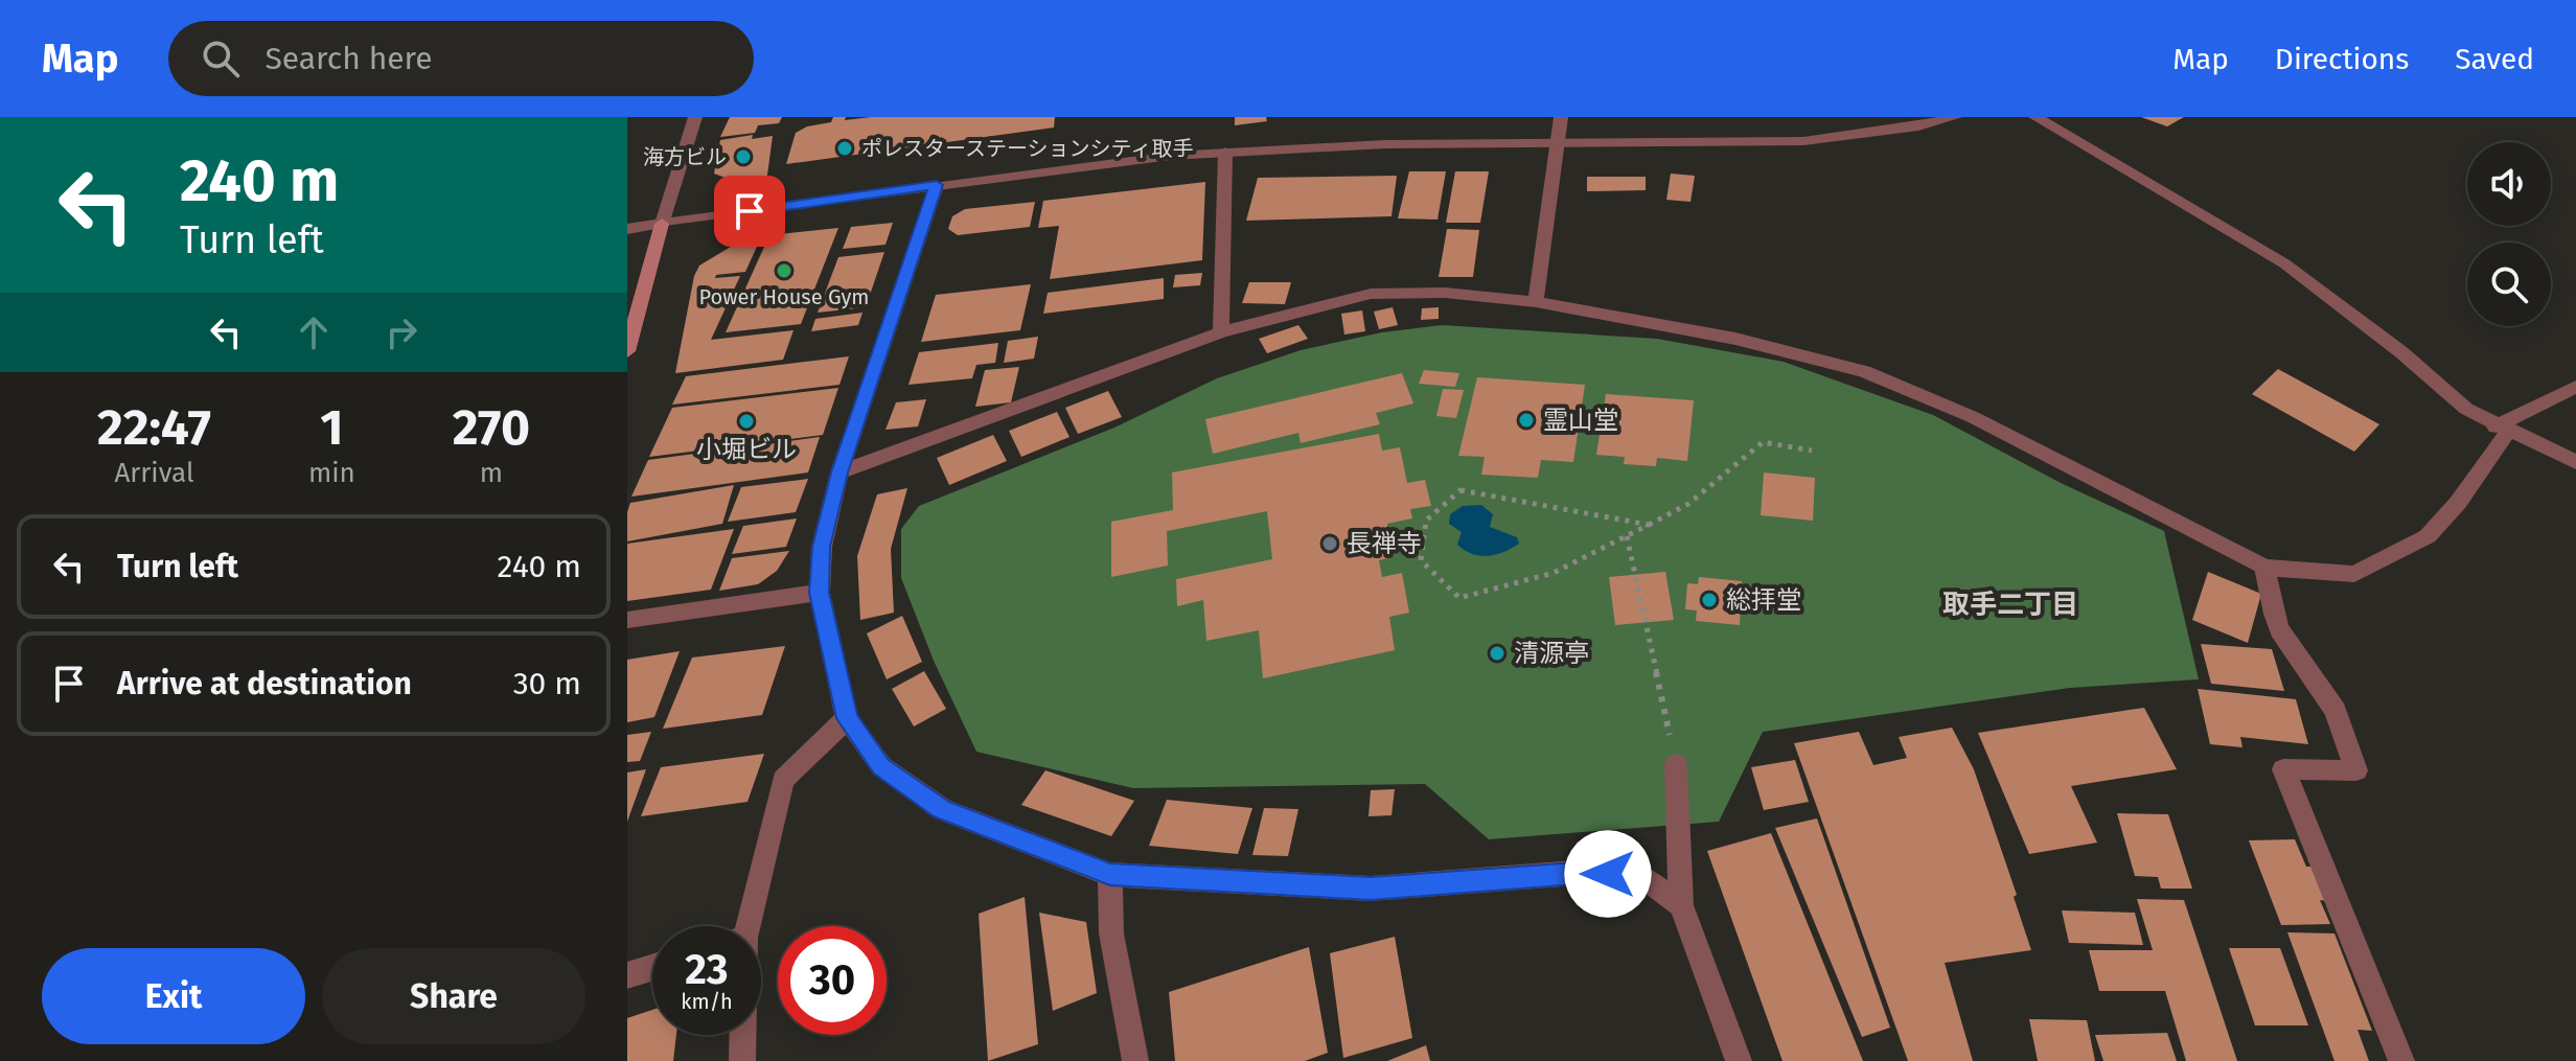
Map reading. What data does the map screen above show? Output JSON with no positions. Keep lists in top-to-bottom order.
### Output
{
  "districts": ["取手二丁目"],
  "places": [
    "ポレスターステーションシティ取手",
    "海方ビル",
    "Power House Gym",
    "霊山堂",
    "小堀ビル",
    "長禅寺",
    "総拝堂",
    "清源亭"
  ],
  "page": {
    "header": "Map",
    "search": "Search here",
    "nav": ["Map", "Directions", "Saved"],
    "turn": ["240 m", "Turn left"],
    "eta": [
      "22:47",
      "Arrival",
      "1",
      "min",
      "270",
      "m"
    ],
    "list": [
      {
        "name": "Turn left",
        "value": "240 m"
      },
      {
        "name": "Arrive at destination",
        "value": "30 m"
      }
    ],
    "speed": "23 km/h",
    "limit": "30",
    "buttons": ["Exit", "Share"]
  }
}
